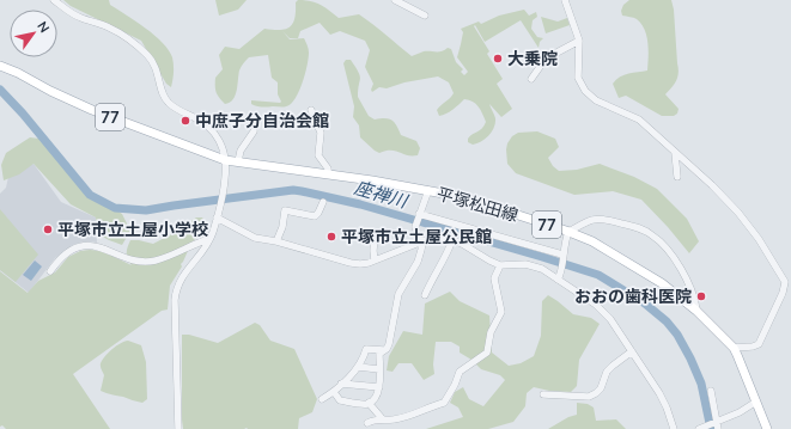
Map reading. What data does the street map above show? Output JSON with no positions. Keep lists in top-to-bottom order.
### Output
{
  "streets": {
    "main road": ["77", "平塚松田線"]
  },
  "water": ["座禅川"],
  "places": [
    "大乗院",
    "中庶子分自治会館",
    "平塚市立土屋小学校",
    "平塚市立土屋公民館",
    "おおの歯科医院"
  ],
  "north": "top right"
}
